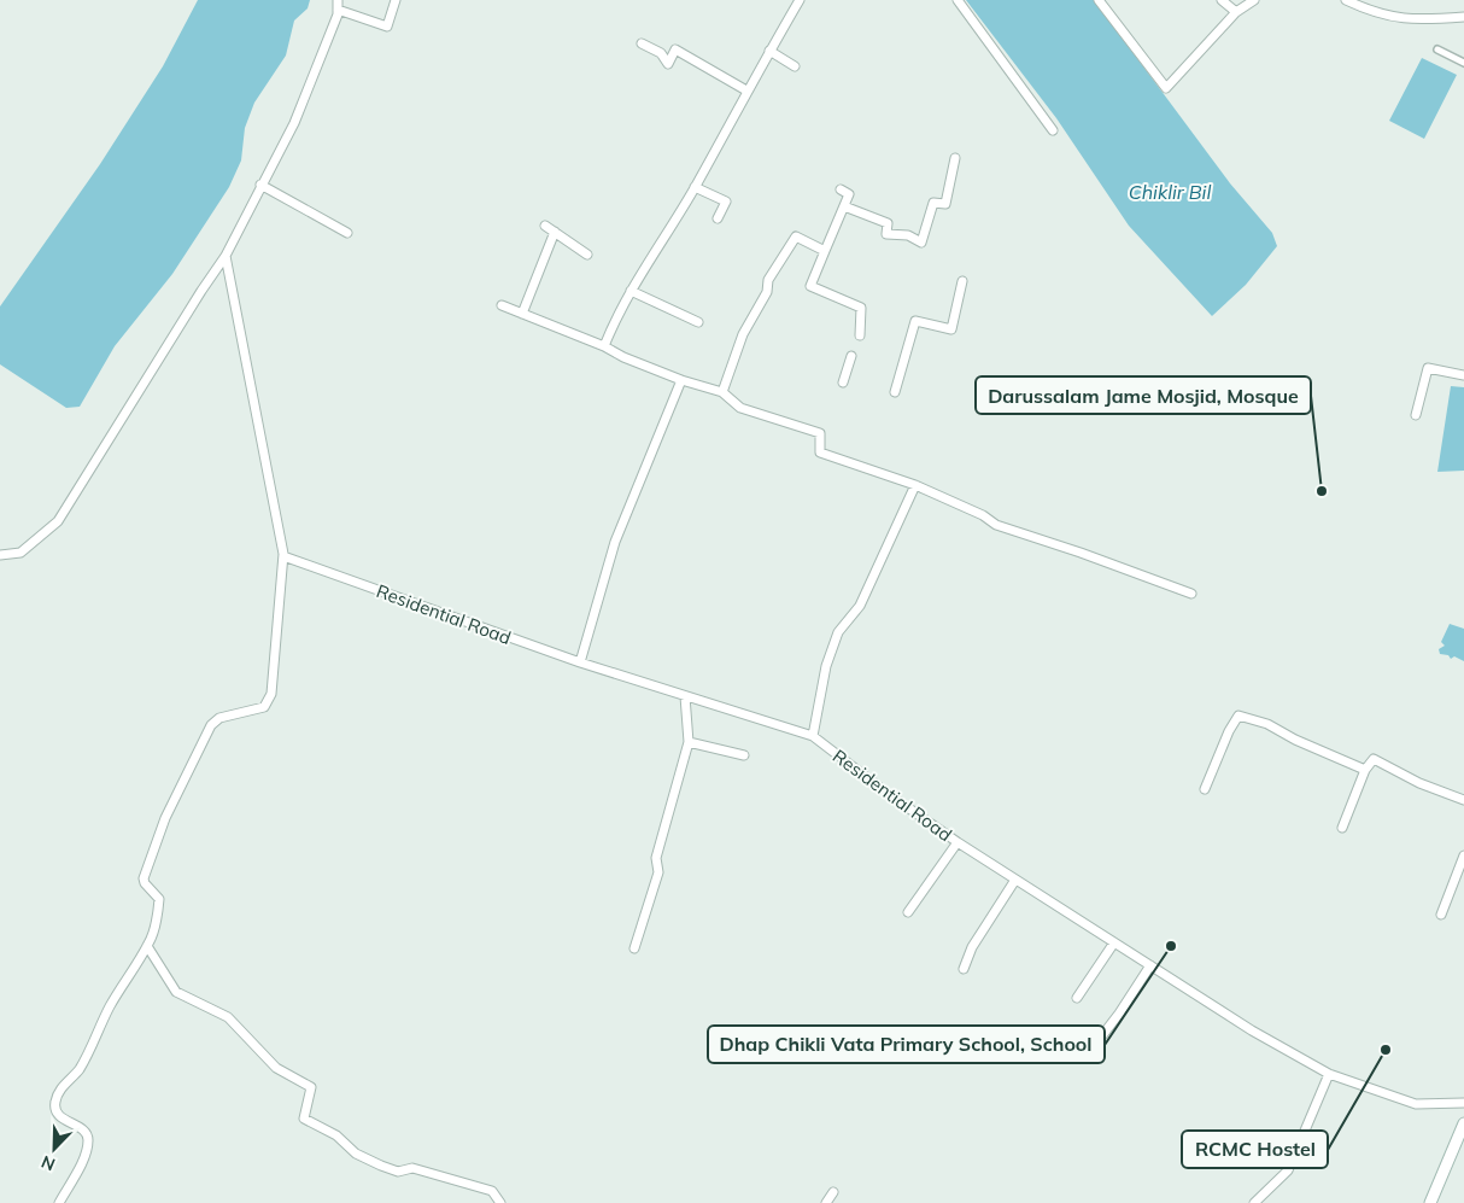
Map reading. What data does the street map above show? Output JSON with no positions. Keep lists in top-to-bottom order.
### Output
{
  "streets": {
    "street": ["Residential Road"]
  },
  "water": ["Chiklir Bil"],
  "places": ["Darussalam Jame Mosjid, Mosque", "Dhap Chikli Vata Primary School, School", "RCMC Hostel"],
  "north": "bottom left"
}
